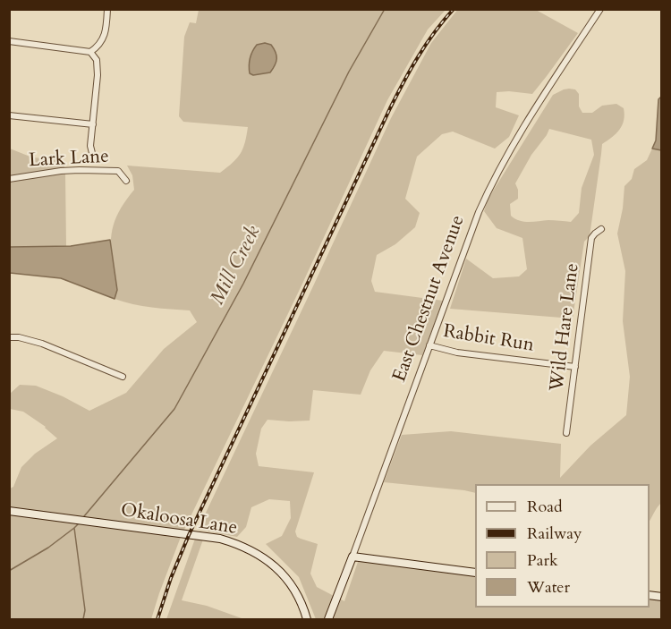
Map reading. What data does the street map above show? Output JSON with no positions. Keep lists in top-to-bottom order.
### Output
{
  "streets": {
    "street": [
      "Lark Lane",
      "East Chestnut Avenue",
      "Wild Hare Lane",
      "Rabbit Run",
      "Okaloosa Lane"
    ]
  },
  "crossings": [
    ["East Chestnut Avenue", "Rabbit Run"],
    ["Wild Hare Lane", "Rabbit Run"]
  ],
  "water": ["Mill Creek"],
  "legend": [
    "Road",
    "Railway",
    "Park",
    "Water"
  ]
}
